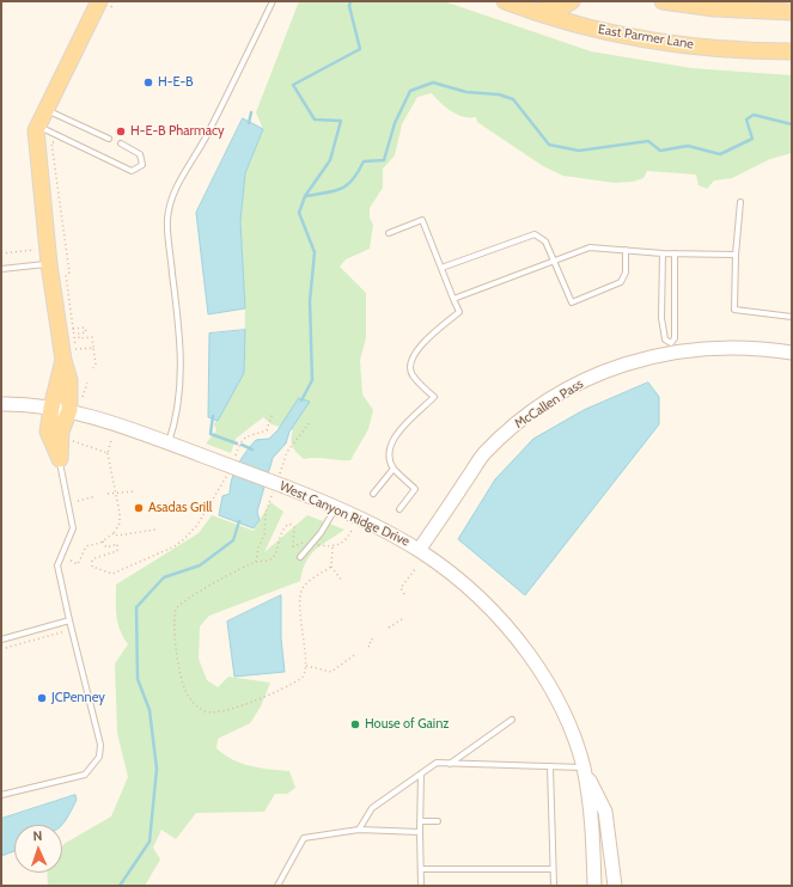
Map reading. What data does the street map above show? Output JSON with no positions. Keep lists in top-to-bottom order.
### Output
{
  "streets": {
    "main road": ["East Parmer Lane"],
    "street": ["McCallen Pass", "West Canyon Ridge Drive"]
  },
  "crossings": [
    ["McCallen Pass", "West Canyon Ridge Drive"]
  ],
  "places": [
    "H-E-B",
    "H-E-B Pharmacy",
    "Asadas Grill",
    "JCPenney",
    "House of Gainz"
  ],
  "north": "top"
}
